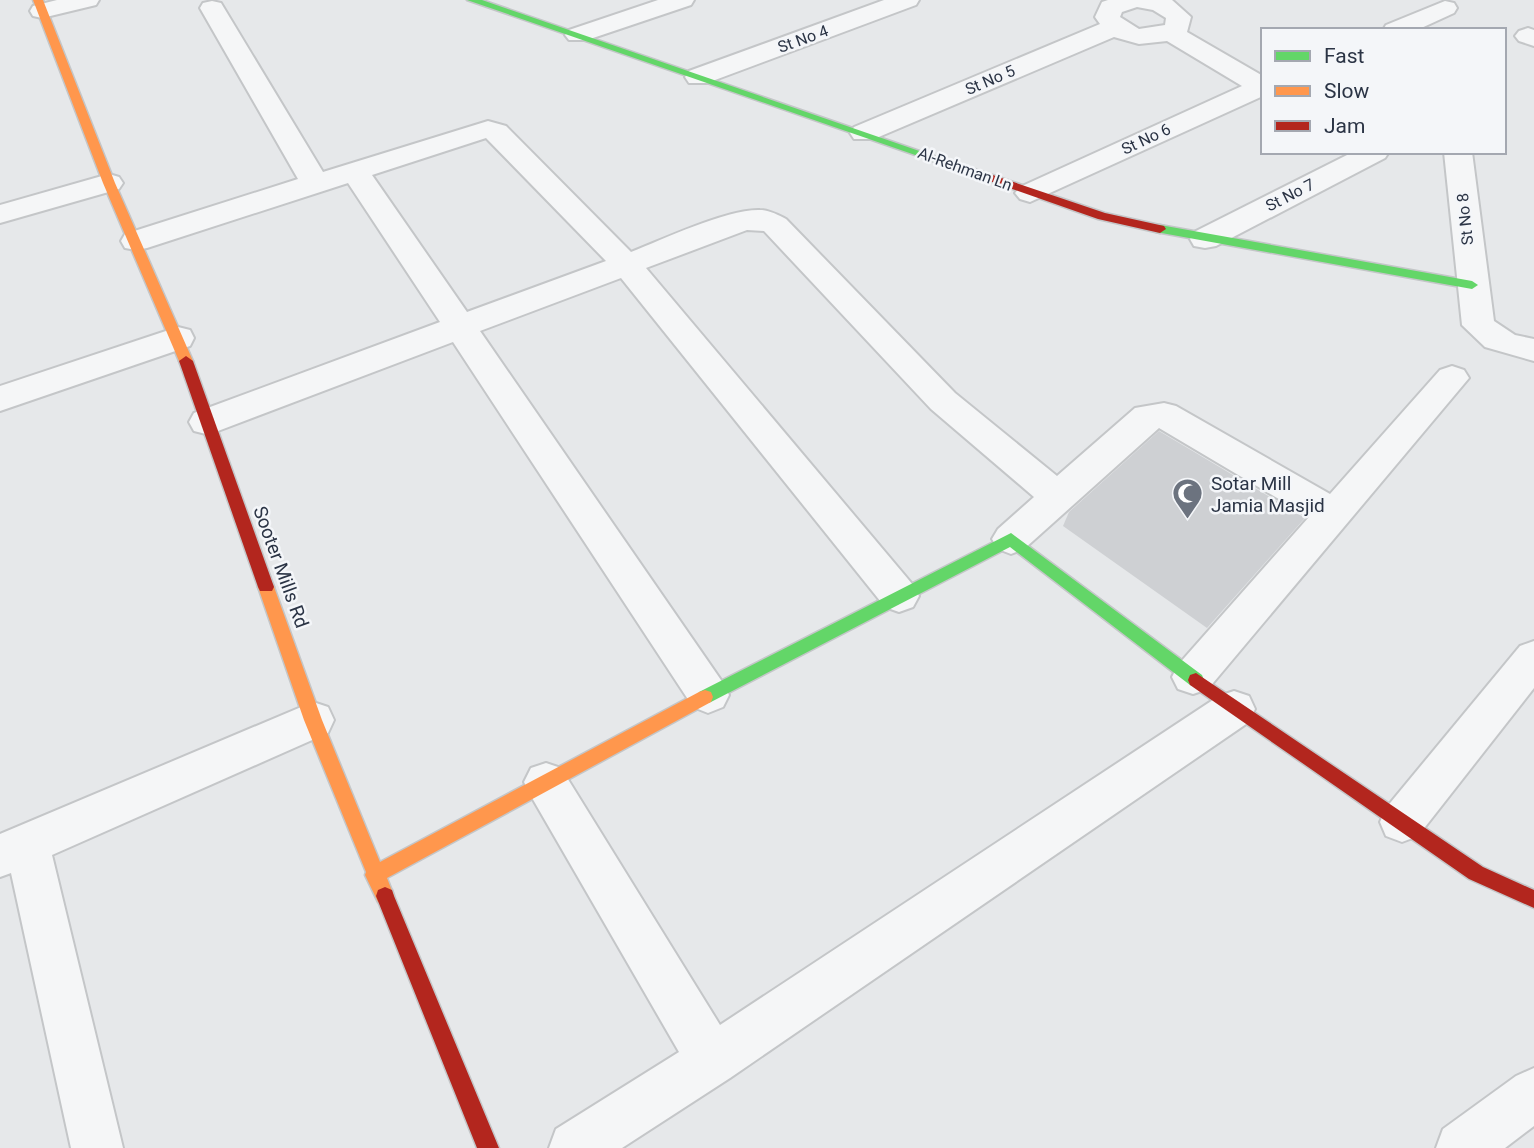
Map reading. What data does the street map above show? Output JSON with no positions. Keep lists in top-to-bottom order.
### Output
{
  "streets": {
    "street": [
      "St No 4",
      "St No 5",
      "St No 6",
      "Al-Rehman Ln",
      "St No 7",
      "St No 8",
      "Sooter Mills Rd"
    ]
  },
  "crossings": [
    ["St No 4", "Al-Rehman Ln"],
    ["St No 5", "Al-Rehman Ln"],
    ["St No 6", "Al-Rehman Ln"],
    ["Al-Rehman Ln", "St No 7"],
    ["Al-Rehman Ln", "St No 8"]
  ],
  "places": {
    "mosque": ["Sotar Mill Jamia Masjid"]
  },
  "legend": ["Fast", "Slow", "Jam"]
}
